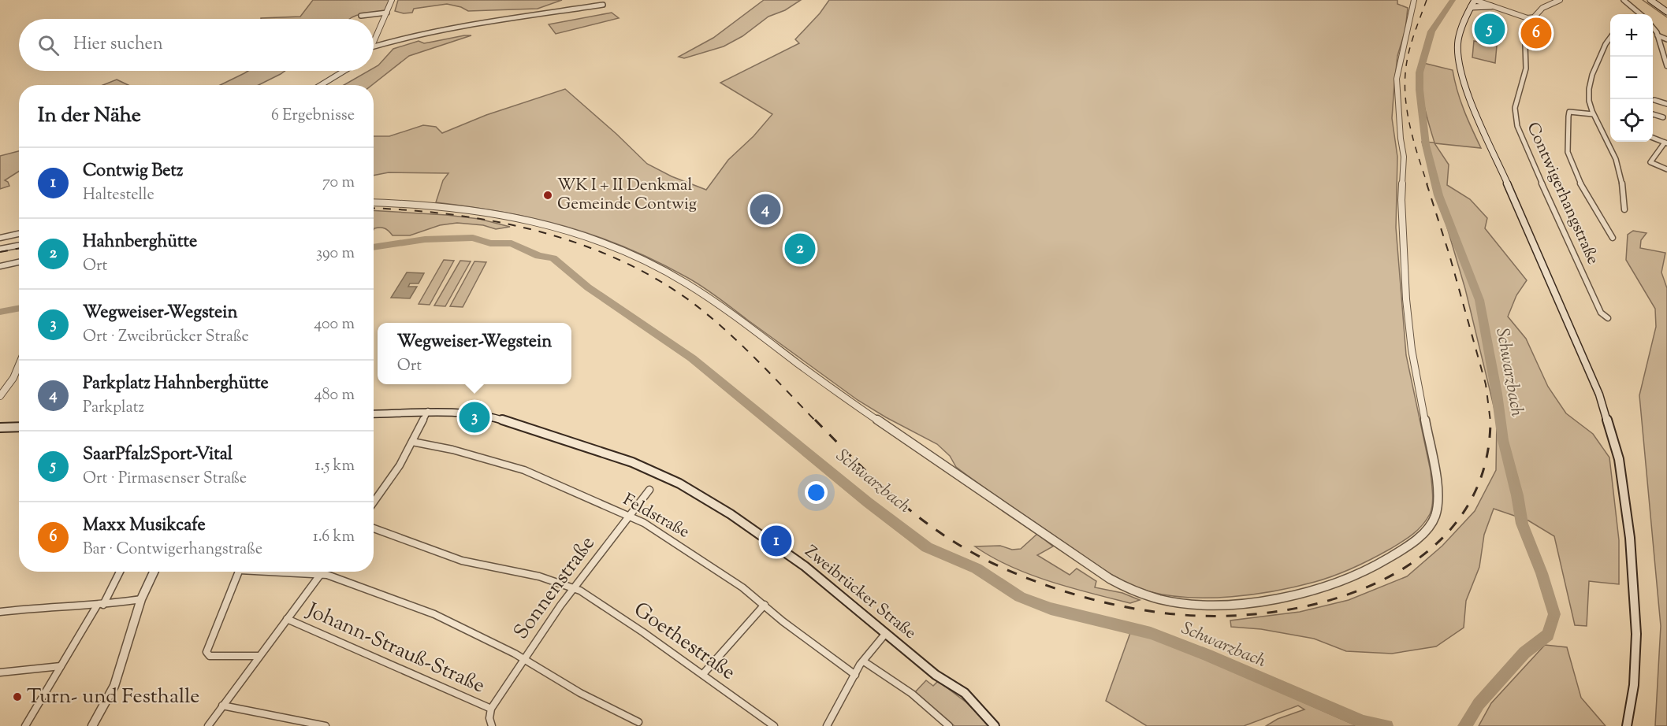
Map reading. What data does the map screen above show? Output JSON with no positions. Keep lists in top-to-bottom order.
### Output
{
  "streets": {
    "main road": ["Zweibrücker Straße"],
    "street": [
      "Contwigerhangstraße",
      "Feldstraße",
      "Sonnenstraße",
      "Goethestraße",
      "Johann-Strauß-Straße"
    ]
  },
  "crossings": [
    ["Feldstraße", "Sonnenstraße"],
    ["Sonnenstraße", "Goethestraße"],
    ["Sonnenstraße", "Johann-Strauß-Straße"]
  ],
  "water": ["Schwarzbach"],
  "places": ["WK I + II Denkmal Gemeinde Contwig", "Turn- und Festhalle"],
  "page": {
    "pins": [
      "5",
      "6",
      "4",
      "2",
      "3",
      "1"
    ],
    "map_buttons": ["+", "−"],
    "search": "Hier suchen",
    "heading": ["In der Nähe", "6 Ergebnisse"],
    "list": [
      {
        "mark": "1",
        "name": "Contwig Betz",
        "note": "Haltestelle",
        "value": "70 m"
      },
      {
        "mark": "2",
        "name": "Hahnberghütte",
        "note": "Ort",
        "value": "390 m"
      },
      {
        "mark": "3",
        "name": "Wegweiser-Wegstein",
        "note": "Ort · Zweibrücker Straße",
        "value": "400 m"
      },
      {
        "mark": "4",
        "name": "Parkplatz Hahnberghütte",
        "note": "Parkplatz",
        "value": "480 m"
      },
      {
        "mark": "5",
        "name": "SaarPfalzSport-Vital",
        "note": "Ort · Pirmasenser Straße",
        "value": "1.5 km"
      },
      {
        "mark": "6",
        "name": "Maxx Musikcafe",
        "note": "Bar · Contwigerhangstraße",
        "value": "1.6 km"
      }
    ],
    "popup": ["Wegweiser-Wegstein", "Ort"]
  }
}
